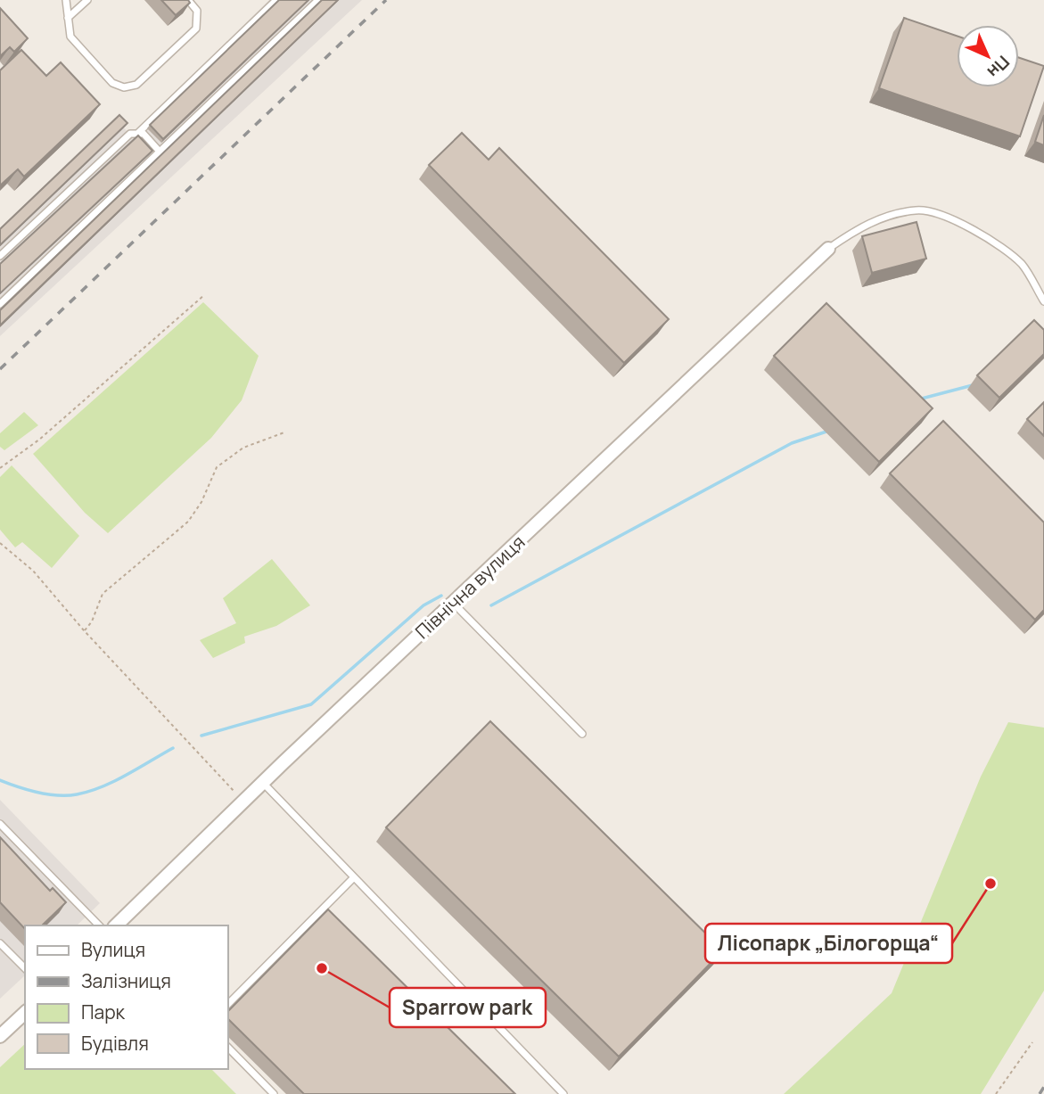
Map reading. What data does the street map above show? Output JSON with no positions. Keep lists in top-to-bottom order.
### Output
{
  "streets": {
    "street": ["Північна вулиця"]
  },
  "places": ["Лісопарк „Білогорща“", "Sparrow park"],
  "legend": [
    "Вулиця",
    "Залізниця",
    "Парк",
    "Будівля"
  ],
  "north": "bottom right"
}
